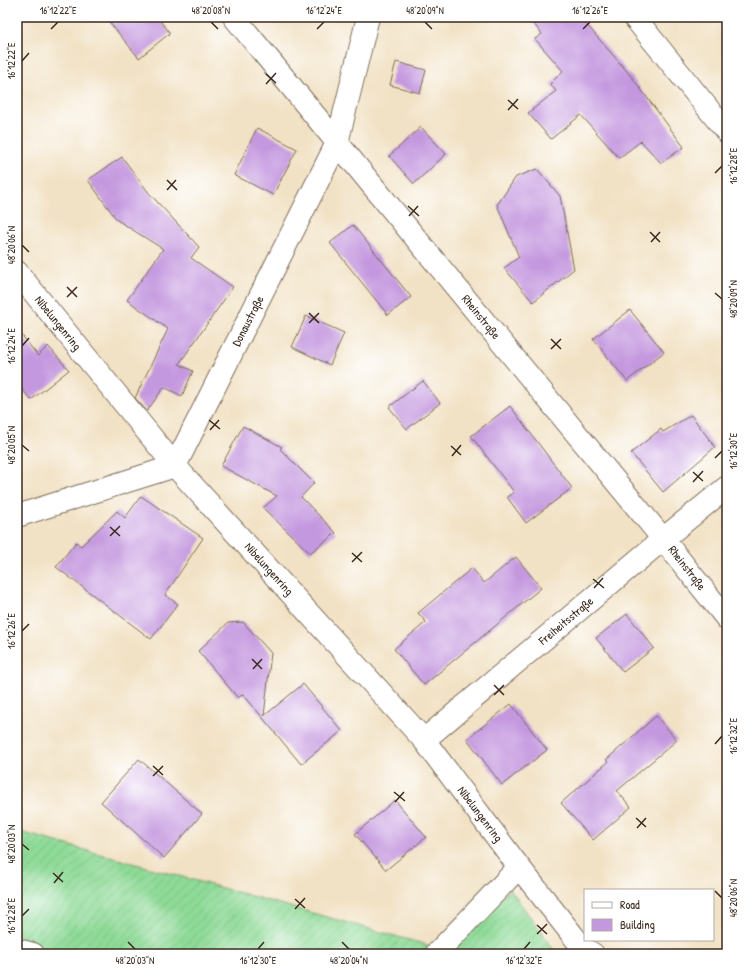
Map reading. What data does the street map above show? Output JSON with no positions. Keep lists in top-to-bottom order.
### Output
{
  "streets": {
    "street": [
      "Rheinstraße",
      "Donaustraße",
      "Nibelungenring",
      "Freiheitsstraße"
    ]
  },
  "crossings": [
    ["Rheinstraße", "Donaustraße"],
    ["Rheinstraße", "Freiheitsstraße"],
    ["Donaustraße", "Nibelungenring"],
    ["Nibelungenring", "Freiheitsstraße"]
  ],
  "legend": ["Road", "Building"],
  "coordinates": [
    "16°12'22\"E",
    "48°20'08\"N",
    "16°12'24\"E",
    "48°20'09\"N",
    "16°12'26\"E",
    "16°12'28\"E",
    "48°20'06\"N",
    "48°20'05\"N",
    "16°12'30\"E",
    "16°12'32\"E",
    "48°20'03\"N",
    "48°20'04\"N"
  ]
}
